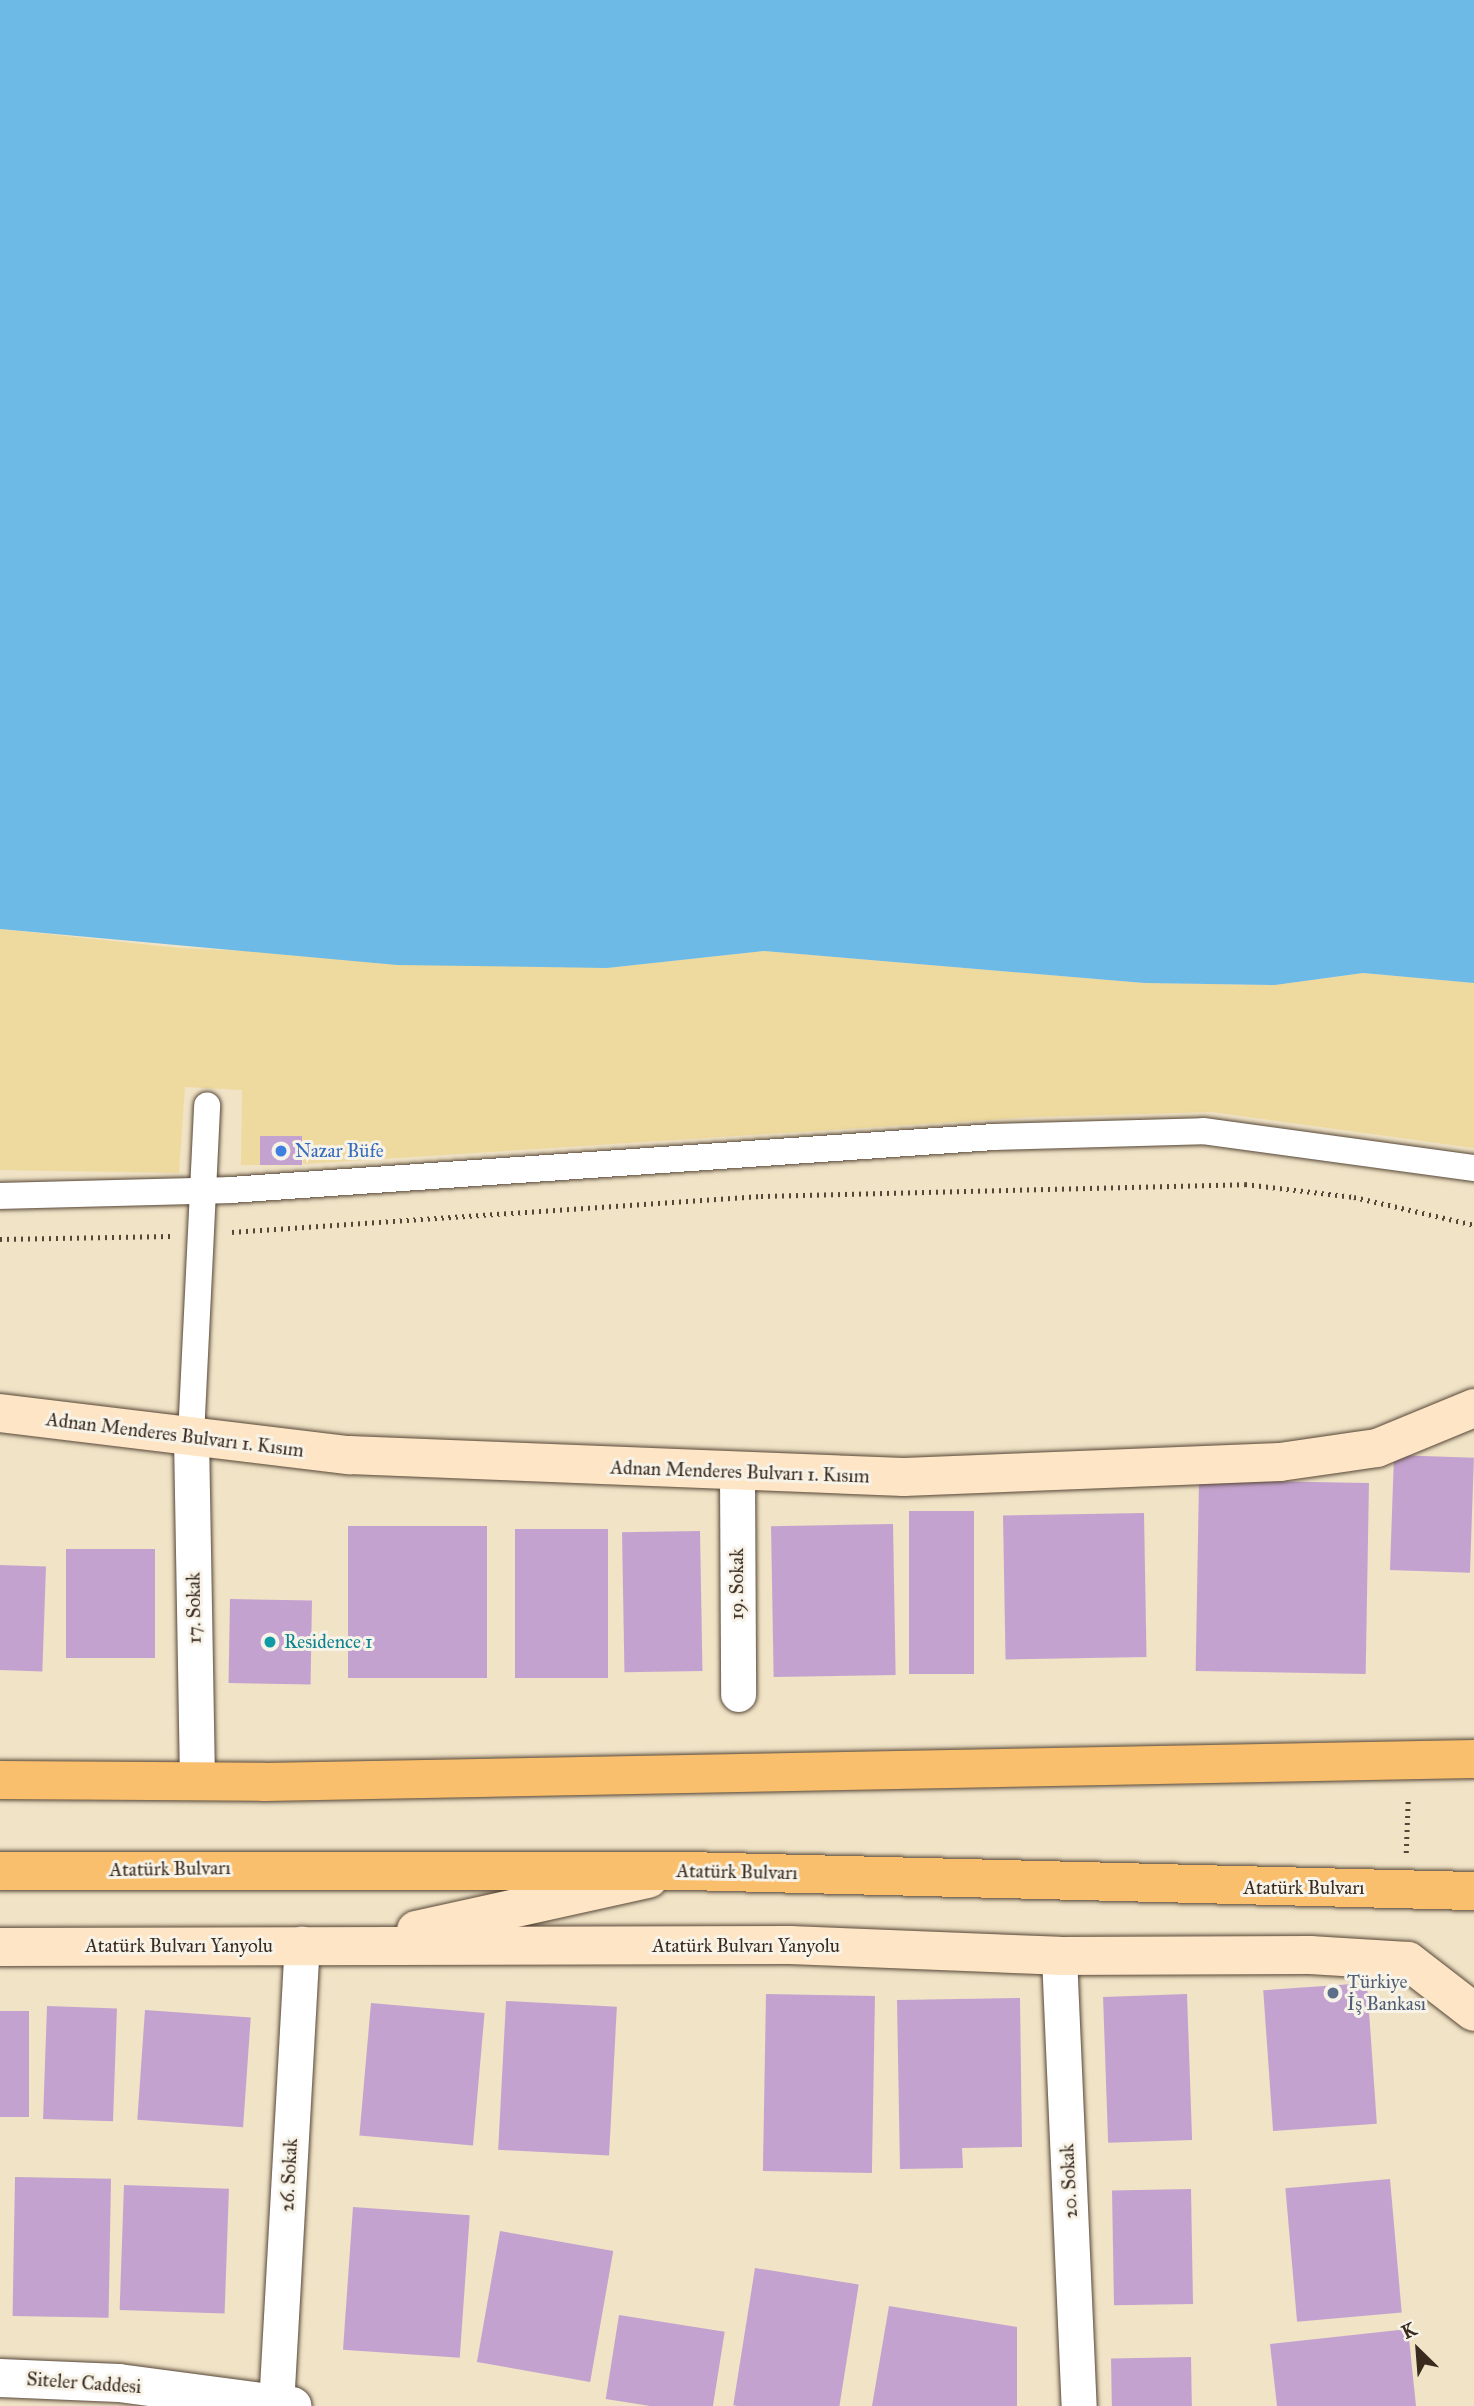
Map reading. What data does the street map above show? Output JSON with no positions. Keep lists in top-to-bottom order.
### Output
{
  "streets": {
    "highway": ["Atatürk Bulvarı"],
    "main road": ["Adnan Menderes Bulvarı 1. Kısım", "Atatürk Bulvarı Yanyolu"],
    "street": [
      "19. Sokak",
      "17. Sokak",
      "26. Sokak",
      "20. Sokak",
      "Siteler Caddesi"
    ]
  },
  "crossings": [
    ["Adnan Menderes Bulvarı 1. Kısım", "19. Sokak"],
    ["Adnan Menderes Bulvarı 1. Kısım", "17. Sokak"],
    ["Atatürk Bulvarı Yanyolu", "26. Sokak"],
    ["Atatürk Bulvarı Yanyolu", "20. Sokak"],
    ["26. Sokak", "Siteler Caddesi"]
  ],
  "places": ["Nazar Büfe", "Residence 1", "Türkiye İş Bankası"],
  "north": "top left"
}
